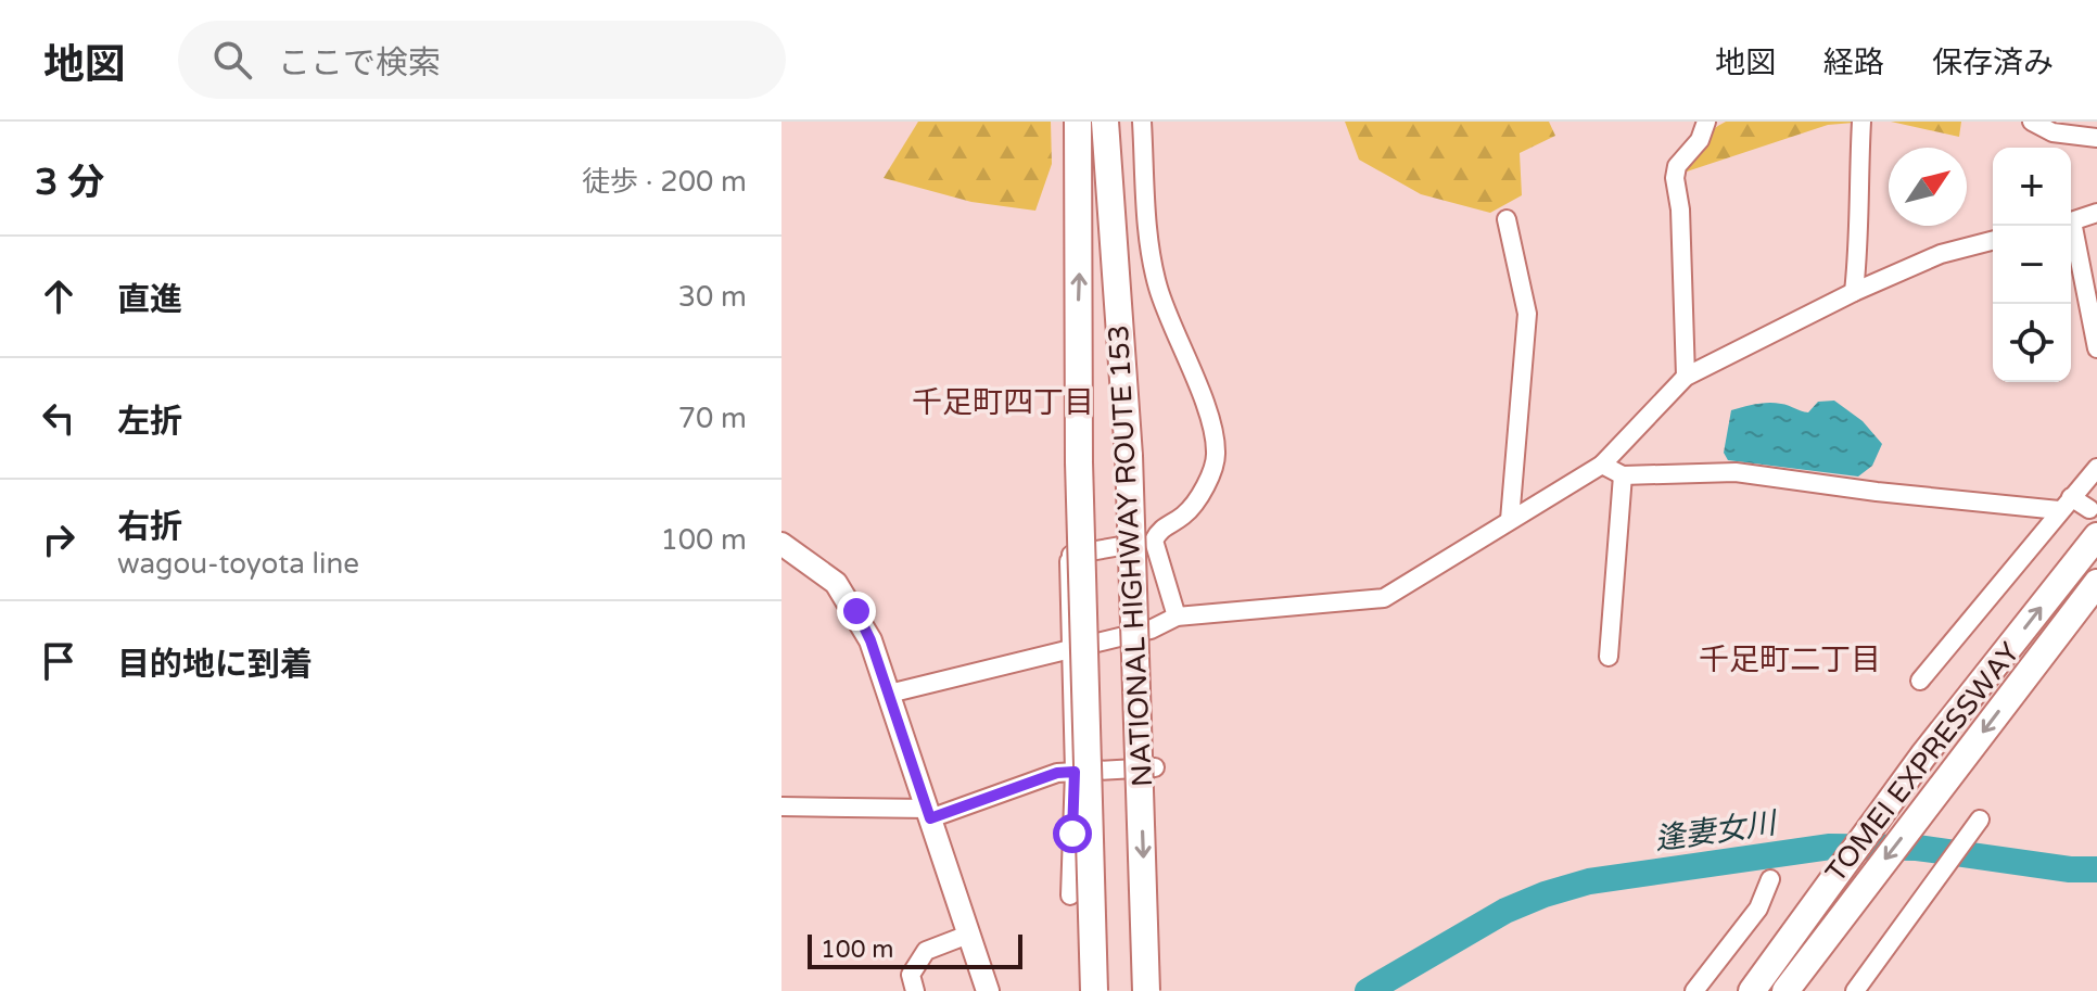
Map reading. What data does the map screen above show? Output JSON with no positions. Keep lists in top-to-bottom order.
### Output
{
  "streets": {
    "highway": ["NATIONAL HIGHWAY ROUTE 153", "TOMEI EXPRESSWAY"]
  },
  "districts": ["千足町四丁目", "千足町二丁目"],
  "water": ["逢妻女川"],
  "scale_bar": "100 m",
  "north": "top right",
  "page": {
    "header": "地図",
    "search": "ここで検索",
    "nav": ["地図", "経路", "保存済み"],
    "heading": ["3 分", "徒歩 · 200 m"],
    "map_buttons": ["+", "−"],
    "list": [
      ["直進", "30 m"],
      ["左折", "70 m"],
      ["右折", "wagou-toyota line", "100 m"],
      "目的地に到着"
    ],
    "scale": "100 m"
  }
}
